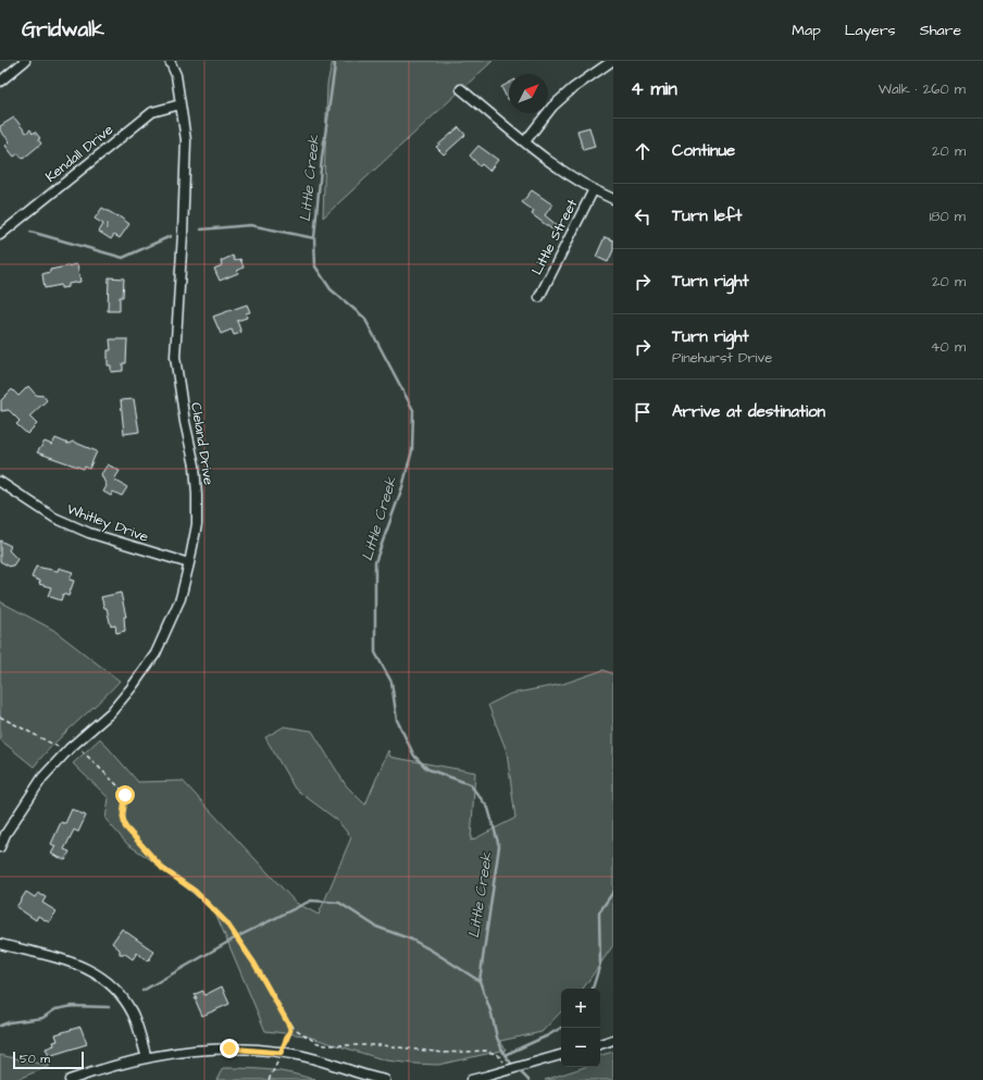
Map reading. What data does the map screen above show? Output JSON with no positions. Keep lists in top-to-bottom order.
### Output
{
  "streets": {
    "street": [
      "Kendall Drive",
      "Little Street",
      "Cleland Drive",
      "Whitley Drive"
    ]
  },
  "crossings": [
    ["Kendall Drive", "Cleland Drive"],
    ["Cleland Drive", "Whitley Drive"]
  ],
  "water": ["Little Creek"],
  "house_numbers": ["1"],
  "scale_bar": "50 m",
  "north": "top right",
  "page": {
    "header": "Gridwalk",
    "nav": ["Map", "Layers", "Share"],
    "heading": ["4 min", "Walk · 260 m"],
    "list": [
      ["Continue", "20 m"],
      ["Turn left", "180 m"],
      ["Turn right", "20 m"],
      ["Turn right", "Pinehurst Drive", "40 m"],
      "Arrive at destination"
    ],
    "map_buttons": ["+", "−"],
    "scale": "50 m"
  }
}
